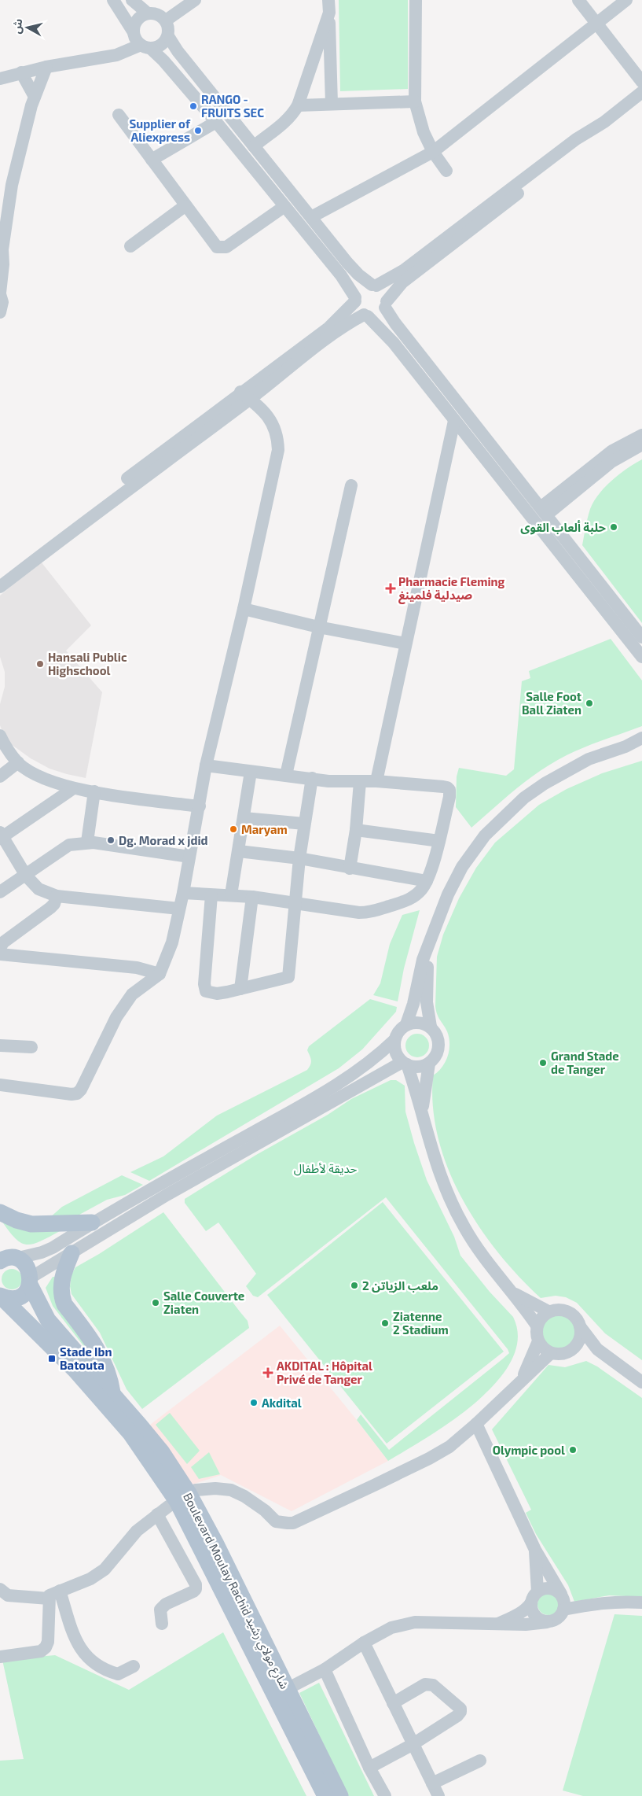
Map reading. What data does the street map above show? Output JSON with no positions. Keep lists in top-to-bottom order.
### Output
{
  "streets": {
    "main road": ["Boulevard Moulay Rachid شارع مولاي رشيد"]
  },
  "parks": ["حديقة لأطفال"],
  "places": {
    "other": [
      "RANGO - FRUITS SEC",
      "Supplier of Aliexpress",
      "حلبة ألعاب القوى",
      "Hansali Public Highschool",
      "Salle Foot Ball Ziaten",
      "Maryam",
      "Dg. Morad x jdid",
      "Grand Stade de Tanger",
      "ملعب الزياتن 2",
      "Salle Couverte Ziaten",
      "Ziatenne 2 Stadium",
      "Akdital",
      "Olympic pool"
    ],
    "health": ["Pharmacie Fleming صيدلية فلمينغ", "AKDITAL : Hôpital Privé de Tanger"],
    "transit": ["Stade Ibn Batouta"]
  },
  "north": "left"
}
